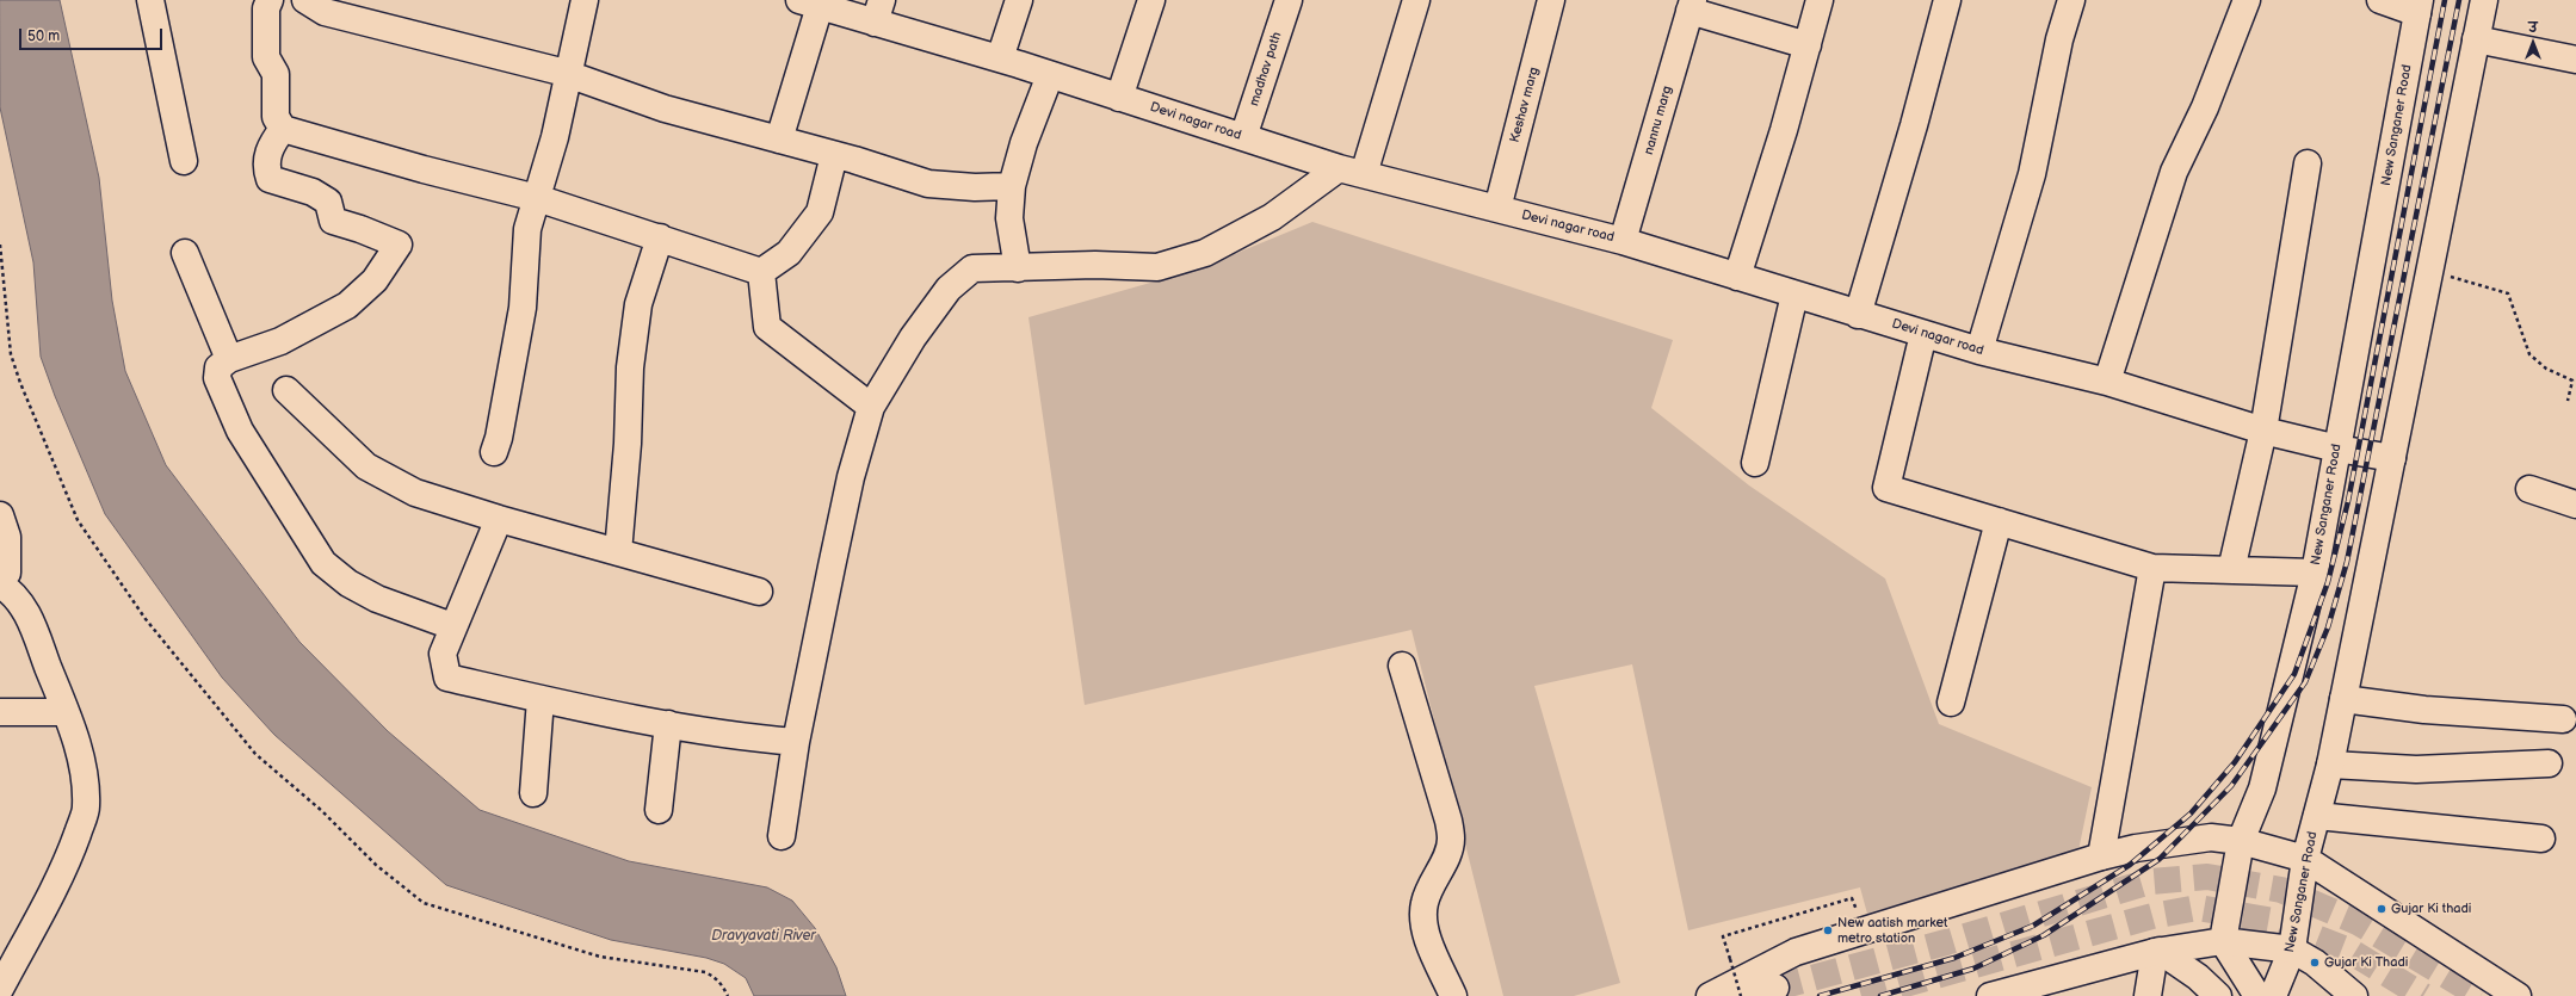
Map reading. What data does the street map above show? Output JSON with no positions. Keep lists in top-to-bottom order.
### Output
{
  "streets": {
    "street": [
      "madhav path",
      "Keshav marg",
      "nannu marg",
      "Devi nagar road",
      "New Sanganer Road"
    ]
  },
  "crossings": [
    ["madhav path", "Devi nagar road"],
    ["Keshav marg", "Devi nagar road"],
    ["nannu marg", "Devi nagar road"],
    ["Devi nagar road", "New Sanganer Road"]
  ],
  "water": ["Dravyavati River"],
  "places": ["Gujar Ki thadi", "New aatish market metro station", "Gujar Ki Thadi"],
  "scale_bar": "50 m",
  "north": "top"
}
